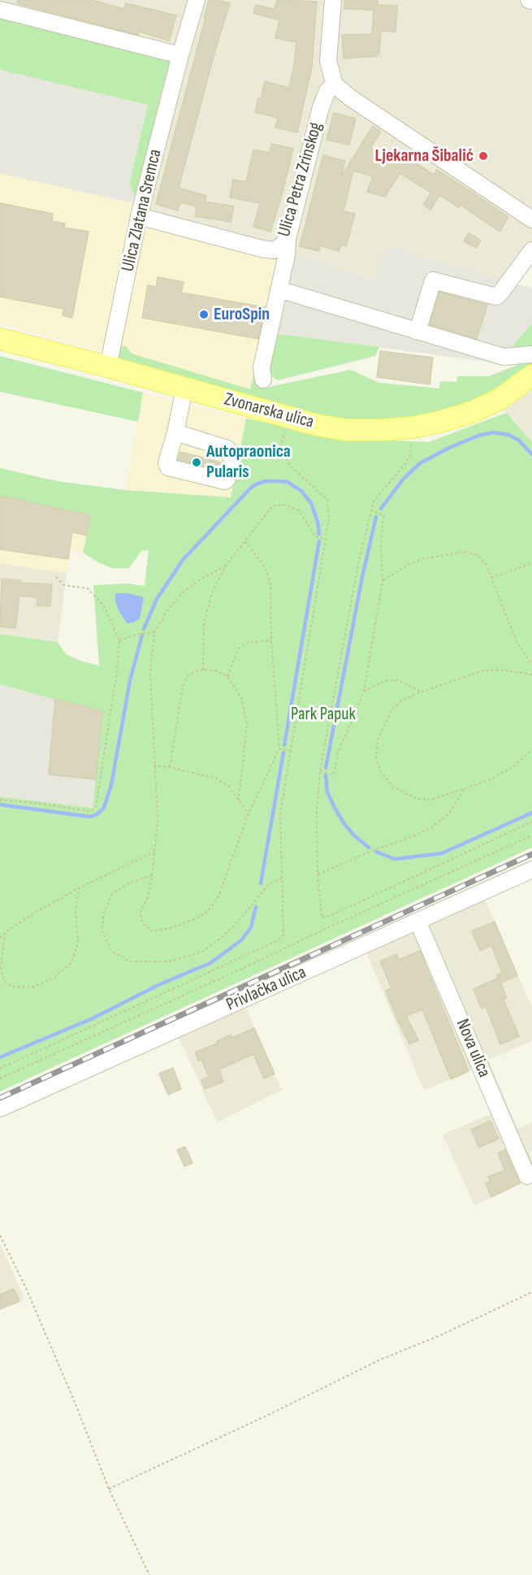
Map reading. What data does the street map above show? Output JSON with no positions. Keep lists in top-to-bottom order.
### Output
{
  "streets": {
    "main road": ["Zvonarska ulica"],
    "street": [
      "Ulica Petra Zrinskog",
      "Ulica Zlatana Sremca",
      "Privlačka ulica",
      "Nova ulica"
    ]
  },
  "crossings": [
    ["Ulica Petra Zrinskog", "Ulica Zlatana Sremca"],
    ["Ulica Zlatana Sremca", "Zvonarska ulica"],
    ["Privlačka ulica", "Nova ulica"]
  ],
  "parks": ["Park Papuk"],
  "places": ["Ljekarna Šibalić", "EuroSpin", "Autopraonica Pularis"]
}
